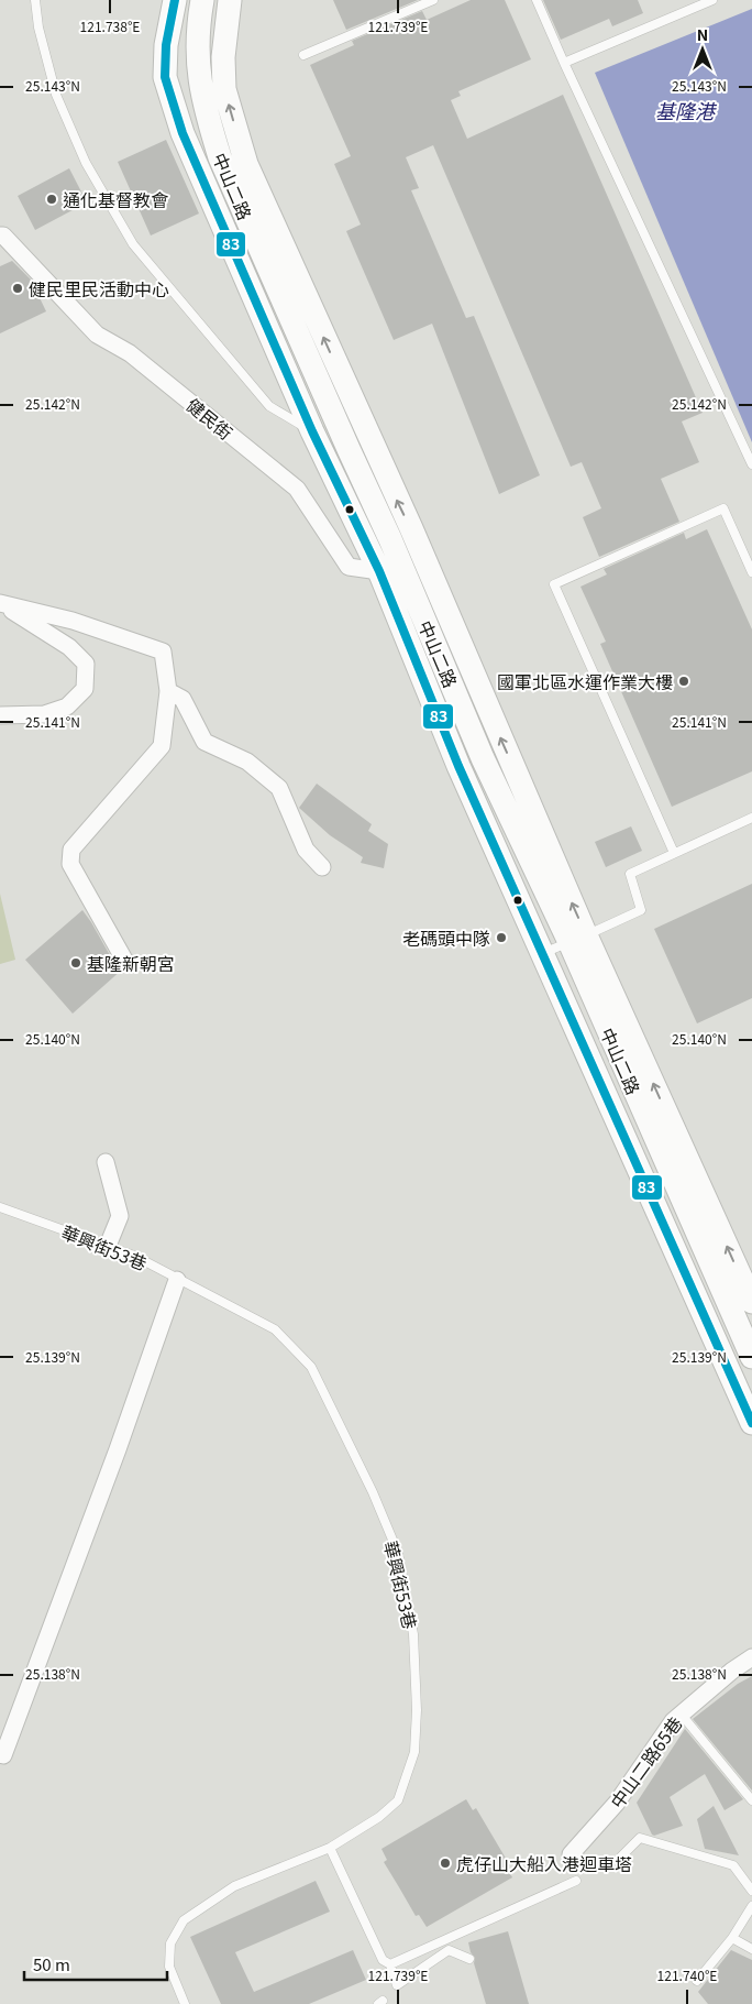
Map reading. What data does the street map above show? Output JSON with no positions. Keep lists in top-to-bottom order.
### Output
{
  "streets": {
    "street": ["中山二路", "健民街", "中山二路65巷"],
    "lane": ["華興街53巷"]
  },
  "crossings": [
    ["中山二路", "健民街"]
  ],
  "water": ["基隆港"],
  "places": [
    "通化基督教會",
    "健民里民活動中心",
    "國軍北區水運作業大樓",
    "老碼頭中隊",
    "基隆新朝宮",
    "虎仔山大船入港迴車塔"
  ],
  "lines": ["transit line 83"],
  "scale_bar": "50 m",
  "north": "top",
  "coordinates": [
    "121.738°E",
    "121.739°E",
    "25.143°N",
    "25.142°N",
    "25.141°N",
    "25.140°N",
    "25.139°N",
    "25.138°N",
    "121.740°E"
  ]
}
